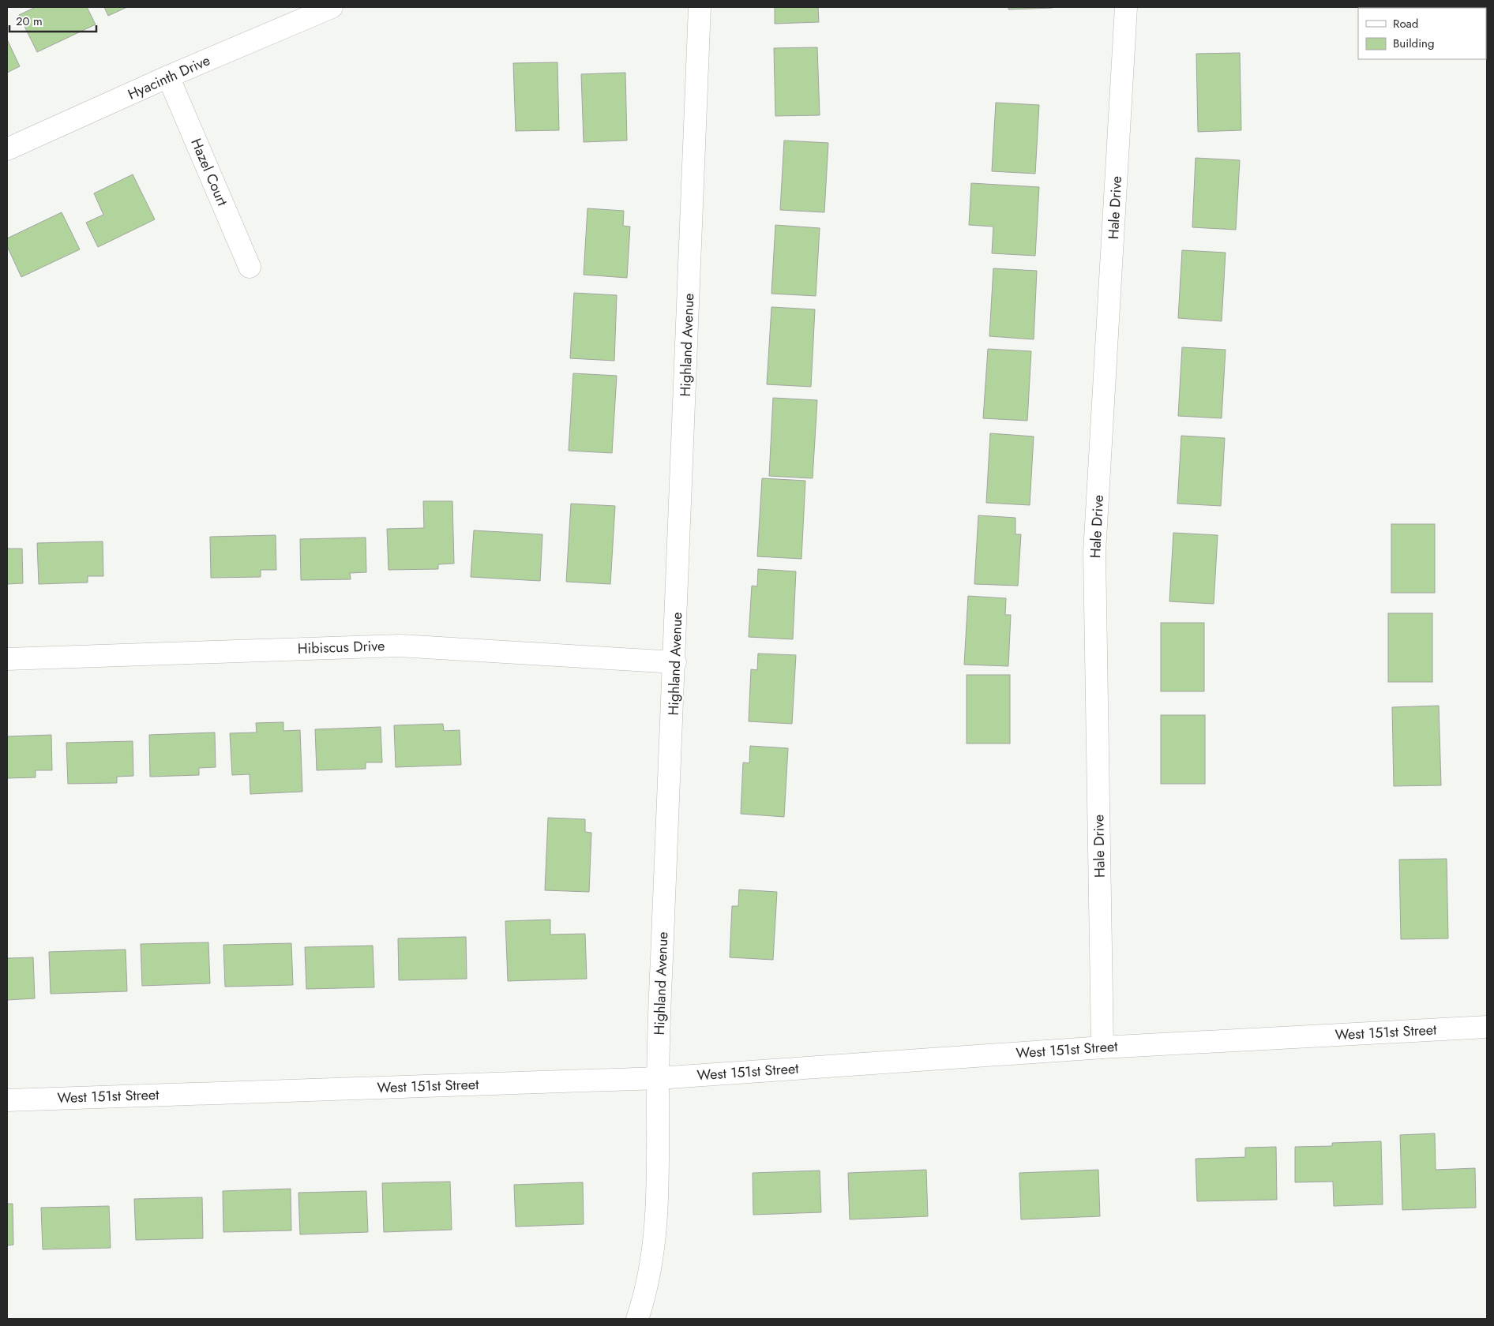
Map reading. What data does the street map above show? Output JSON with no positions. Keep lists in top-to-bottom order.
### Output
{
  "streets": {
    "street": [
      "Hyacinth Drive",
      "Hazel Court",
      "Hale Drive",
      "Highland Avenue",
      "Hibiscus Drive",
      "West 151st Street"
    ]
  },
  "crossings": [
    ["Hyacinth Drive", "Hazel Court"],
    ["Hale Drive", "West 151st Street"],
    ["Highland Avenue", "Hibiscus Drive"],
    ["Highland Avenue", "West 151st Street"]
  ],
  "legend": ["Road", "Building"],
  "scale_bar": "20 m"
}
